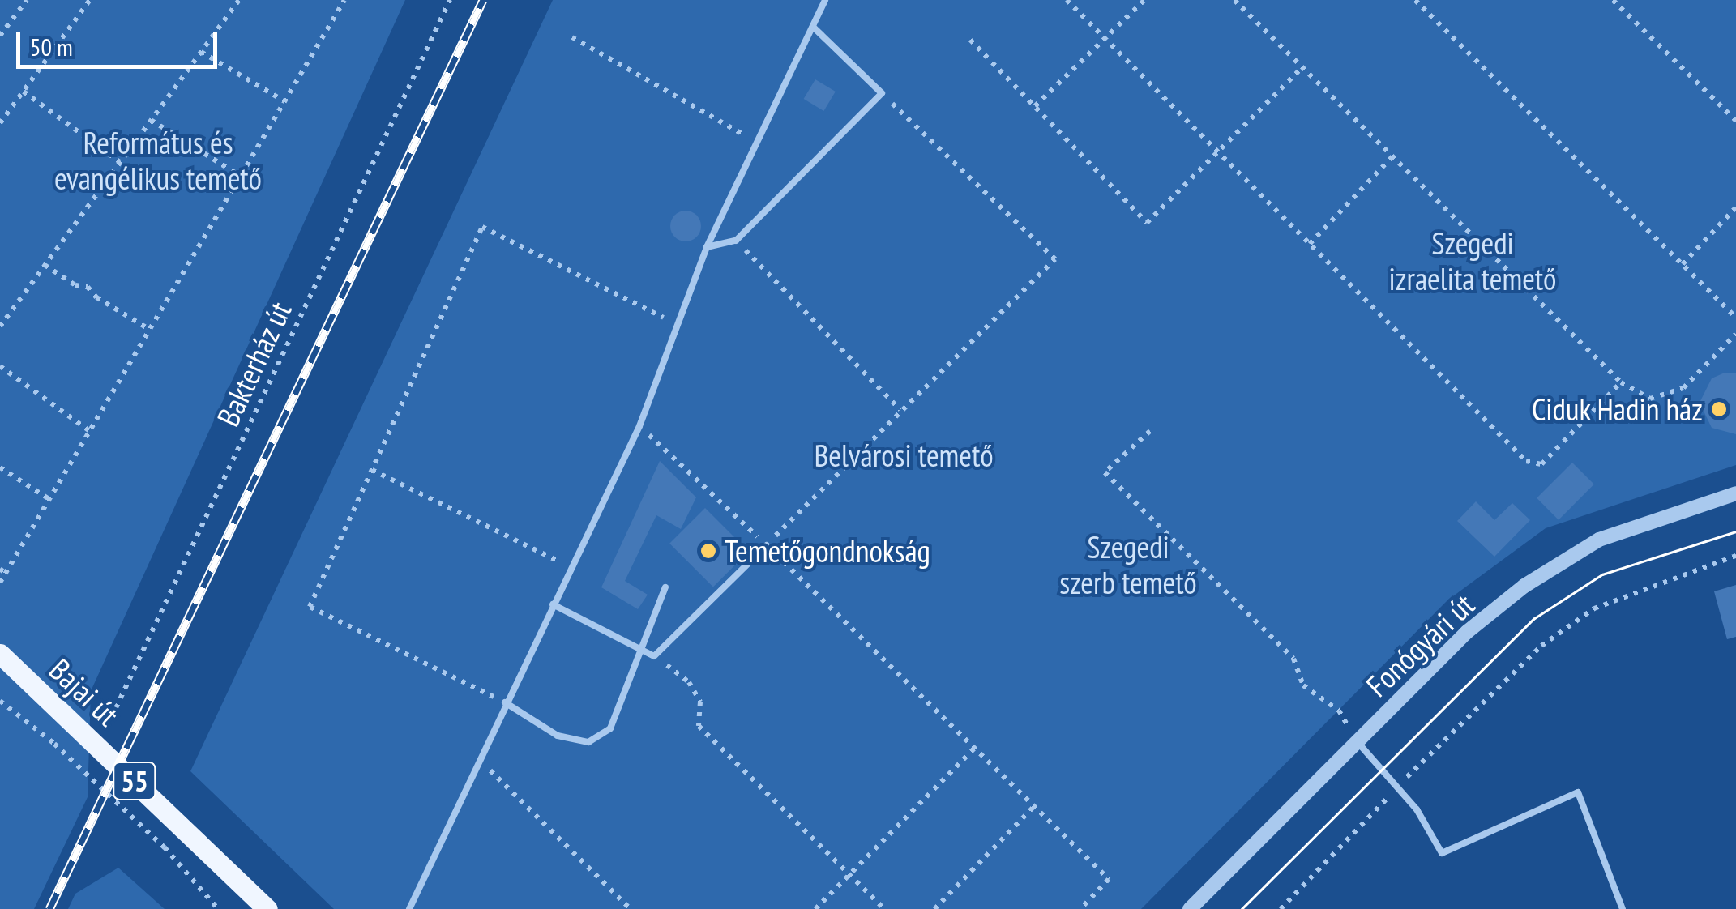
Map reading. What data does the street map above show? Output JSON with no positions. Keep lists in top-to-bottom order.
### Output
{
  "streets": {
    "main road": ["Bajai út", "55"],
    "street": ["Fonógyári út"],
    "path": ["Bakterház út"]
  },
  "crossings": [
    ["Bakterház út", "Bajai út"]
  ],
  "parks": [
    "Református és evangélikus temető",
    "Szegedi izraelita temető",
    "Belvárosi temető",
    "Szegedi szerb temető"
  ],
  "places": ["Ciduk Hadin ház", "Temetőgondnokság"],
  "scale_bar": "50 m"
}
